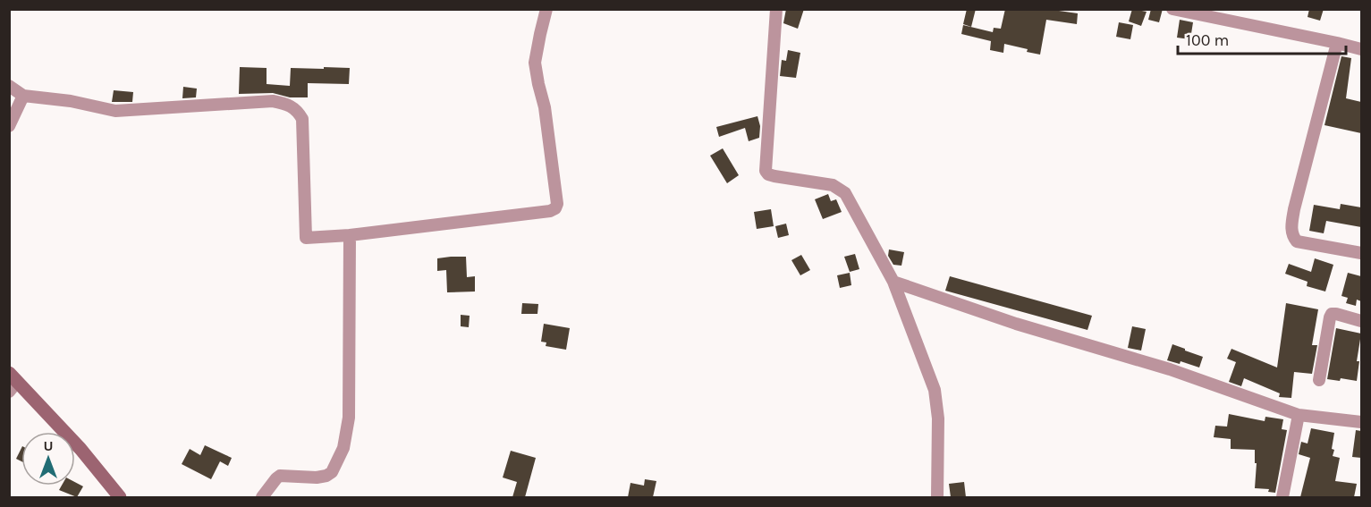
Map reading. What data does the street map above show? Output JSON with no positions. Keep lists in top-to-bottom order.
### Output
{
  "scale_bar": "100 m",
  "north": "top"
}
